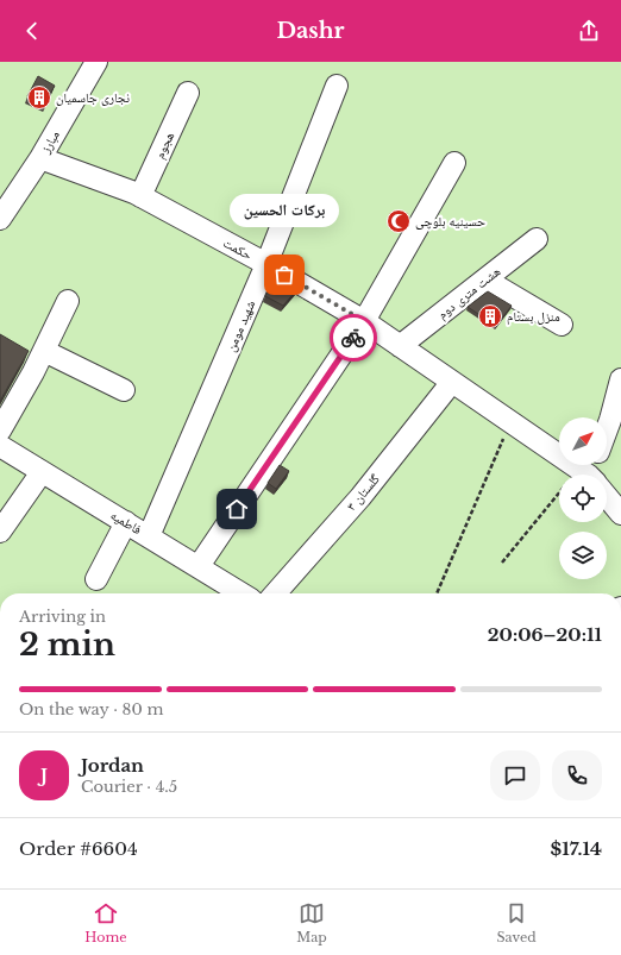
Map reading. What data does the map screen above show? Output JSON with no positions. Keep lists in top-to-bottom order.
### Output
{
  "streets": {
    "street": [
      "مبارز",
      "هجوم",
      "حکمت",
      "هشت متری دوم",
      "شهید مومن",
      "گلستان ۳",
      "فاطمیه"
    ]
  },
  "crossings": [
    ["مبارز", "حکمت"],
    ["هجوم", "حکمت"],
    ["حکمت", "هشت متری دوم"],
    ["حکمت", "شهید مومن"],
    ["حکمت", "گلستان ۳"],
    ["شهید مومن", "فاطمیه"]
  ],
  "places": {
    "building": ["نجاری جاسمیان", "منزل بستام"],
    "mosque": ["حسینیه بلوچی"],
    "other": ["برکات الحسین"]
  },
  "north": "top right",
  "page": {
    "header": "Dashr",
    "bubble": "برکات الحسین",
    "heading": ["2 min", "Arriving in", "20:06–20:11"],
    "panel": [
      "Jordan",
      "Courier · 4.5",
      "Order #6604",
      "$17.14"
    ],
    "bar": "On the way · 80 m",
    "round": "J",
    "tabs": ["Home", "Map", "Saved"]
  }
}
